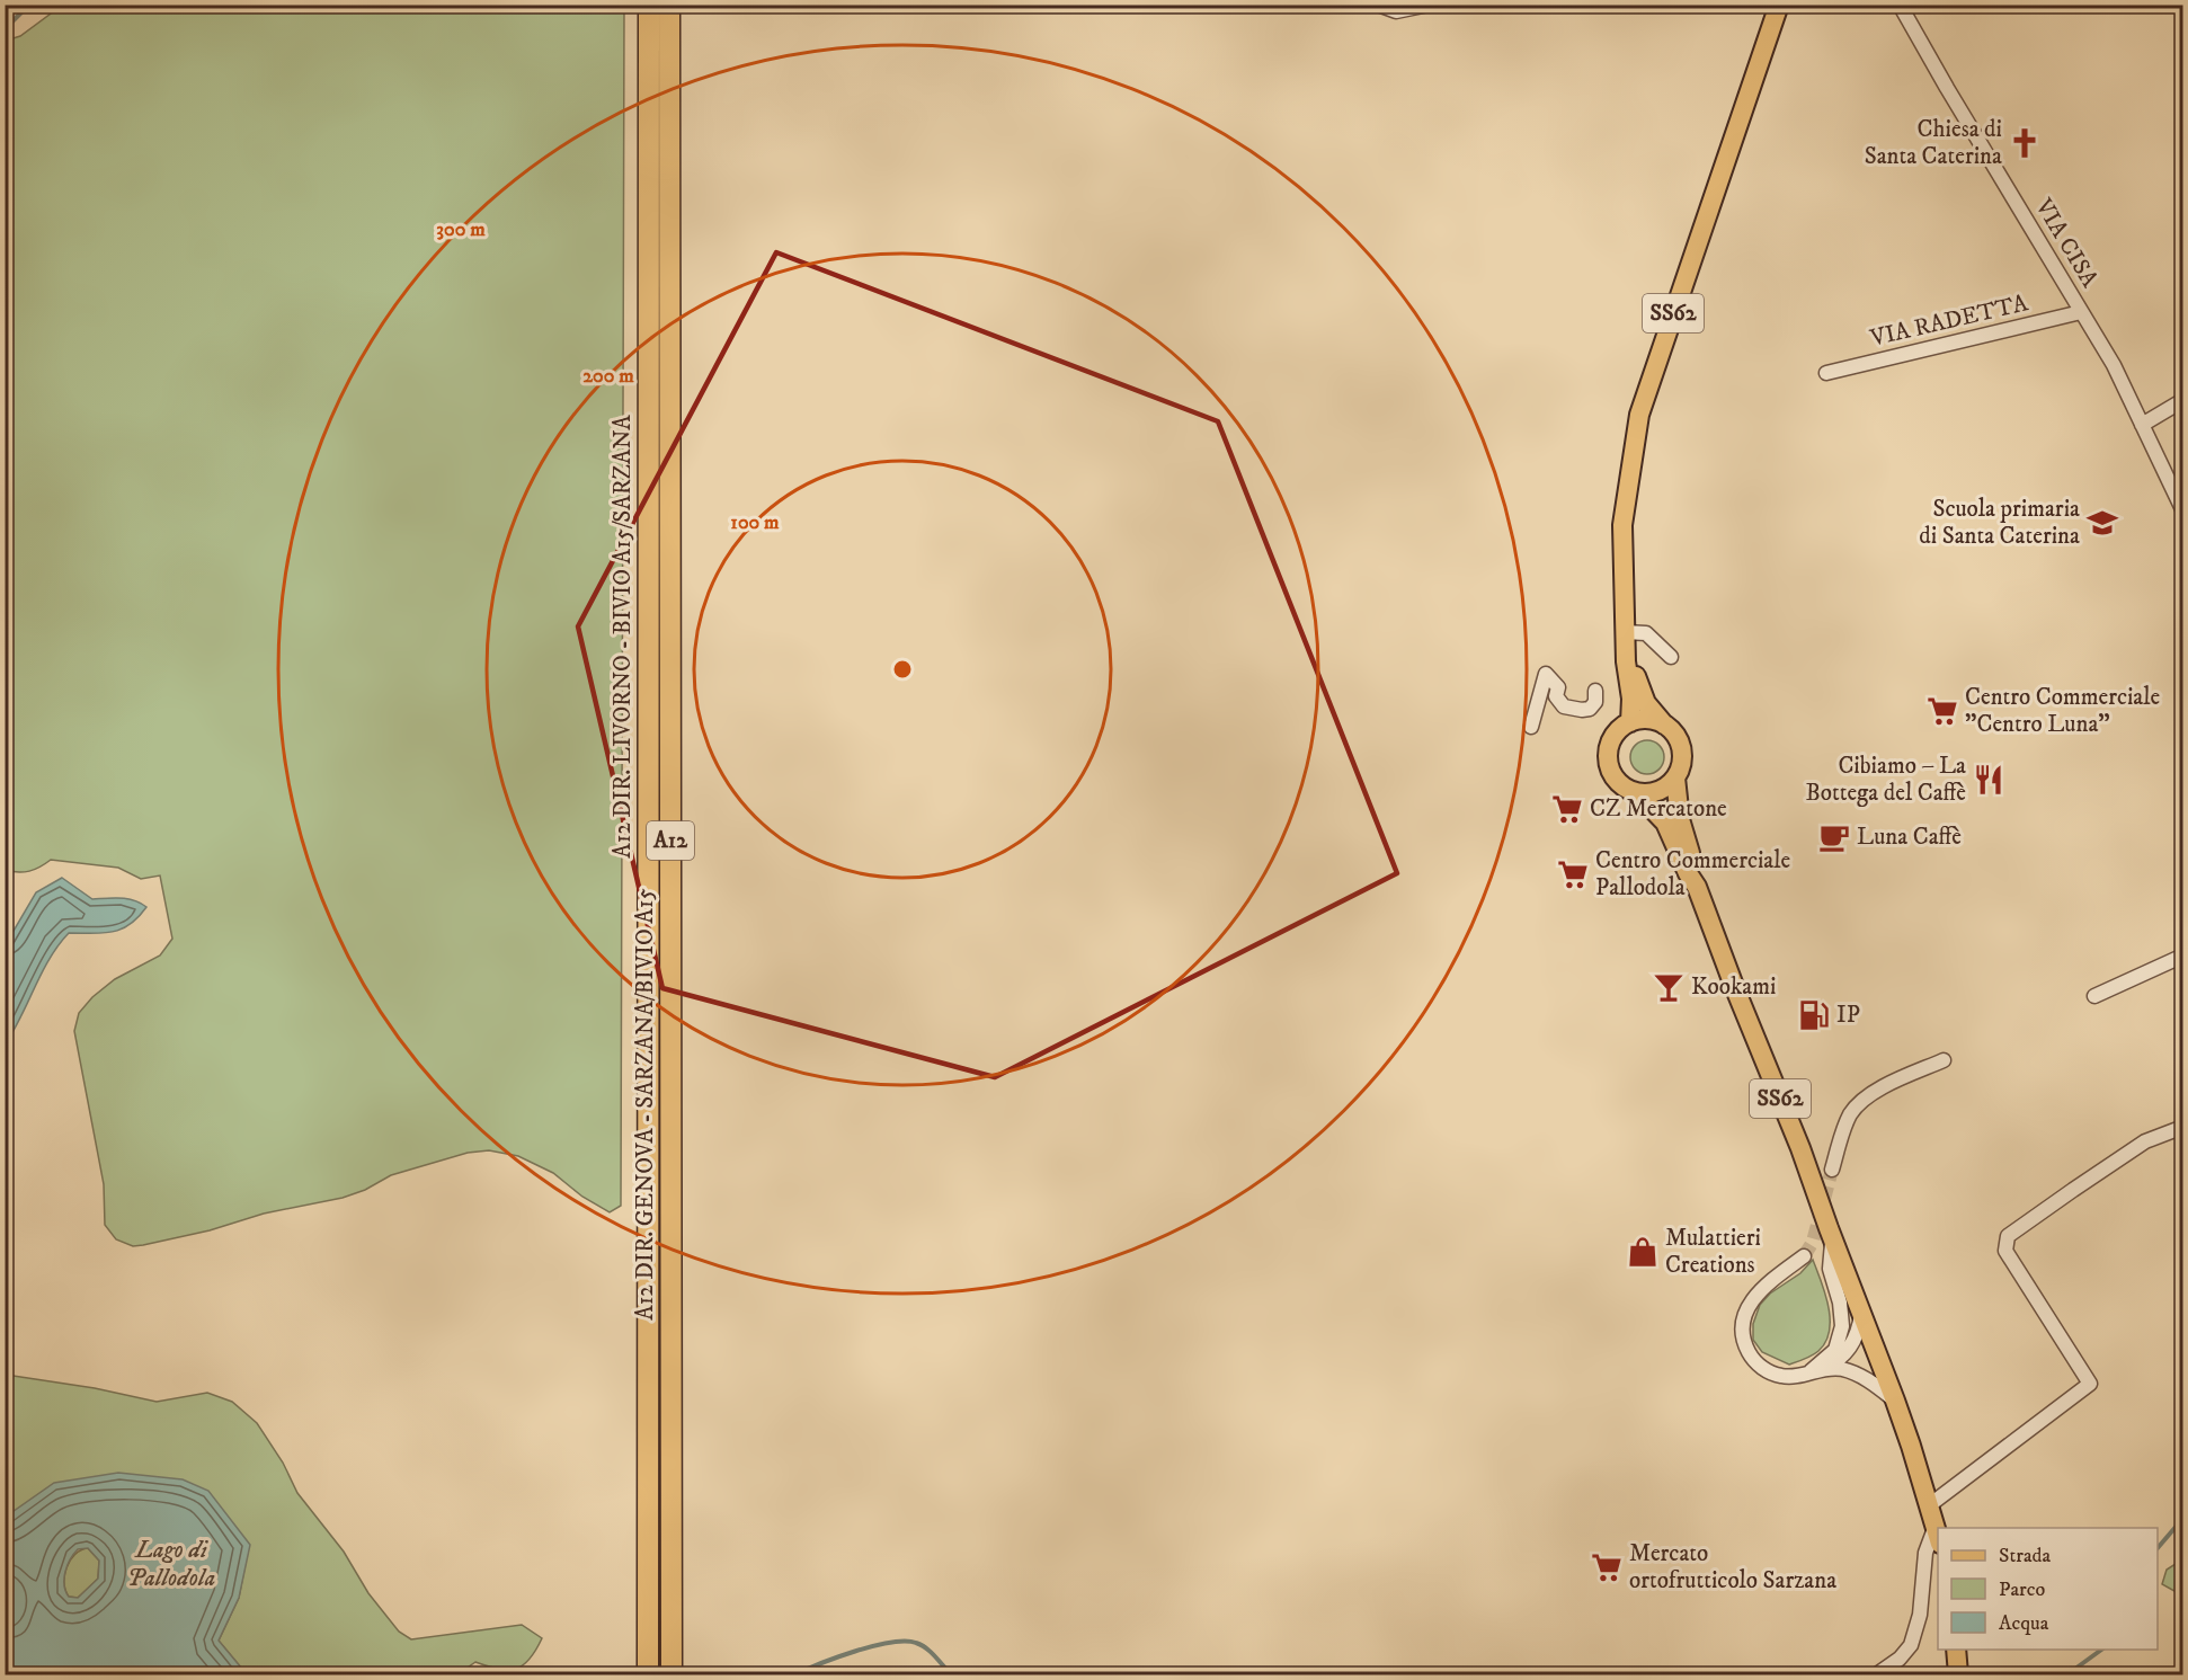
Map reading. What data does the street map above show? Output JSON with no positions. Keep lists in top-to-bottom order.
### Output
{
  "streets": {
    "highway": ["A12 DIR. LIVORNO - BIVIO A15/SARZANA", "A12", "A12 DIR. GENOVA - SARZANA/BIVIO A15"],
    "main road": ["SS62"],
    "street": ["VIA CISA", "VIA RADETTA"]
  },
  "crossings": [
    ["VIA CISA", "VIA RADETTA"]
  ],
  "water": ["Lago di Pallodola"],
  "places": {
    "church": ["Chiesa di Santa Caterina"],
    "school or university": ["Scuola primaria di Santa Caterina"],
    "supermarket": [
      "Centro Commerciale \"Centro Luna\"",
      "CZ Mercatone",
      "Centro Commerciale Pallodola",
      "Mercato ortofrutticolo Sarzana"
    ],
    "restaurant": ["Cibiamo – La Bottega del Caffè"],
    "cafe": ["Luna Caffè"],
    "bar": ["Kookami"],
    "fuel station": ["IP"],
    "shop": ["Mulattieri Creations"]
  },
  "legend": ["Strada", "Parco", "Acqua"],
  "rings": ["300 m", "200 m", "100 m"]
}
